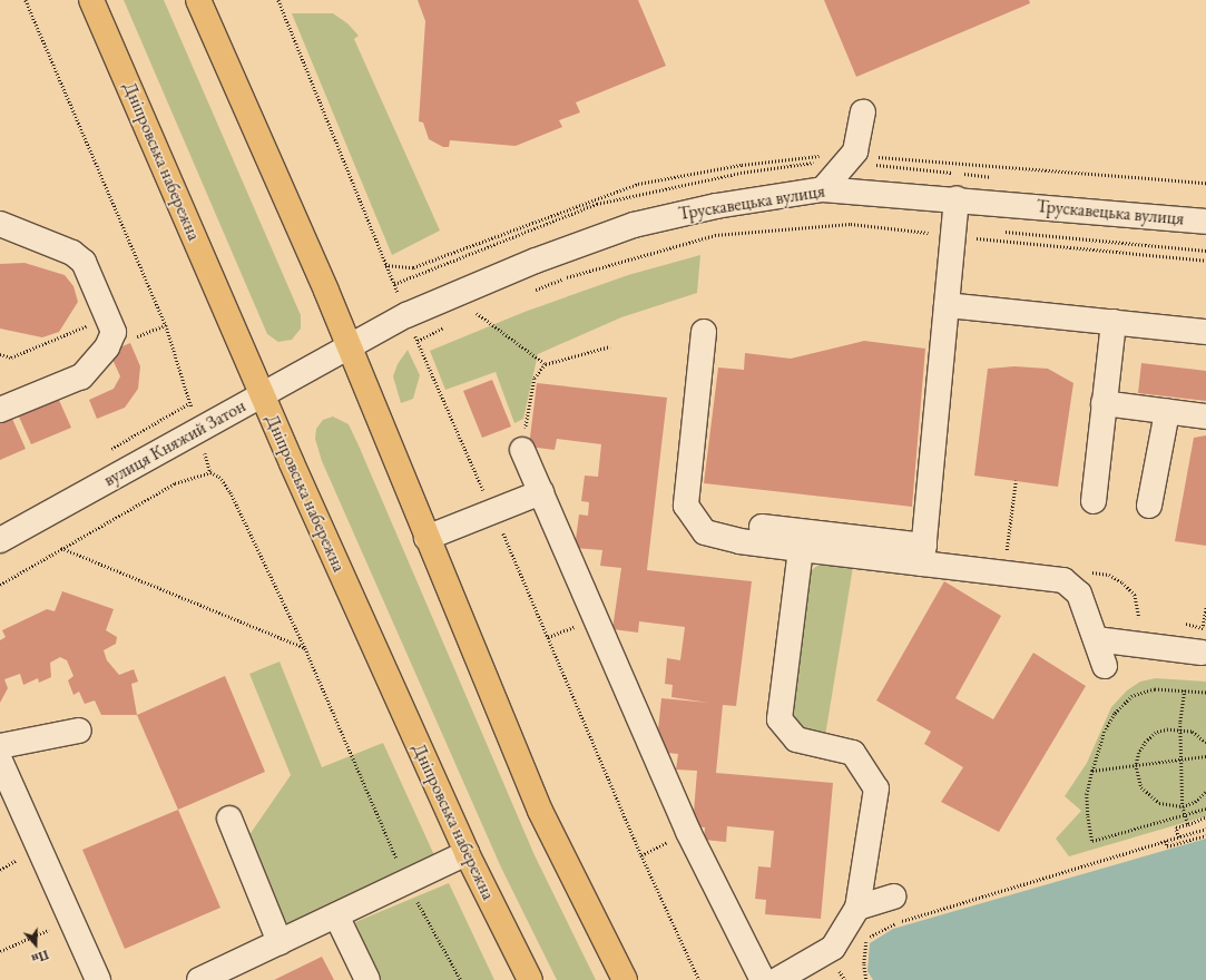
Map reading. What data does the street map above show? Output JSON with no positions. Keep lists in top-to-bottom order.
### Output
{
  "streets": {
    "main road": ["Дніпровська набережна"],
    "street": ["Трускавецька вулиця", "вулиця Княжий Затон"]
  },
  "crossings": [
    ["Дніпровська набережна", "вулиця Княжий Затон"],
    ["Трускавецька вулиця", "вулиця Княжий Затон"]
  ],
  "north": "bottom"
}
